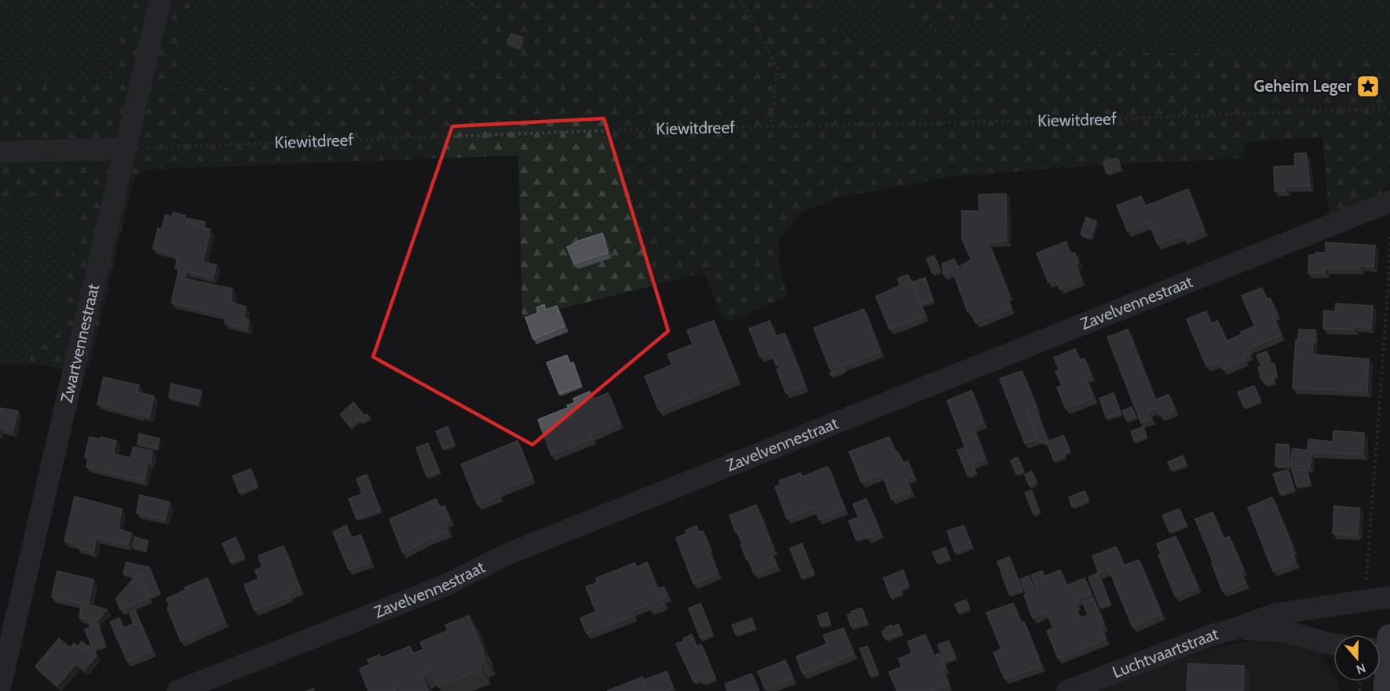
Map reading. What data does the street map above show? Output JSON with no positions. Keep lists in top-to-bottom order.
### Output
{
  "streets": {
    "street": ["Zavelvennestraat", "Zwartvennestraat", "Luchtvaartstraat"],
    "path": ["Kiewitdreef"]
  },
  "crossings": [
    ["Kiewitdreef", "Zwartvennestraat"]
  ],
  "places": {
    "place": ["Geheim Leger"]
  },
  "north": "bottom"
}
